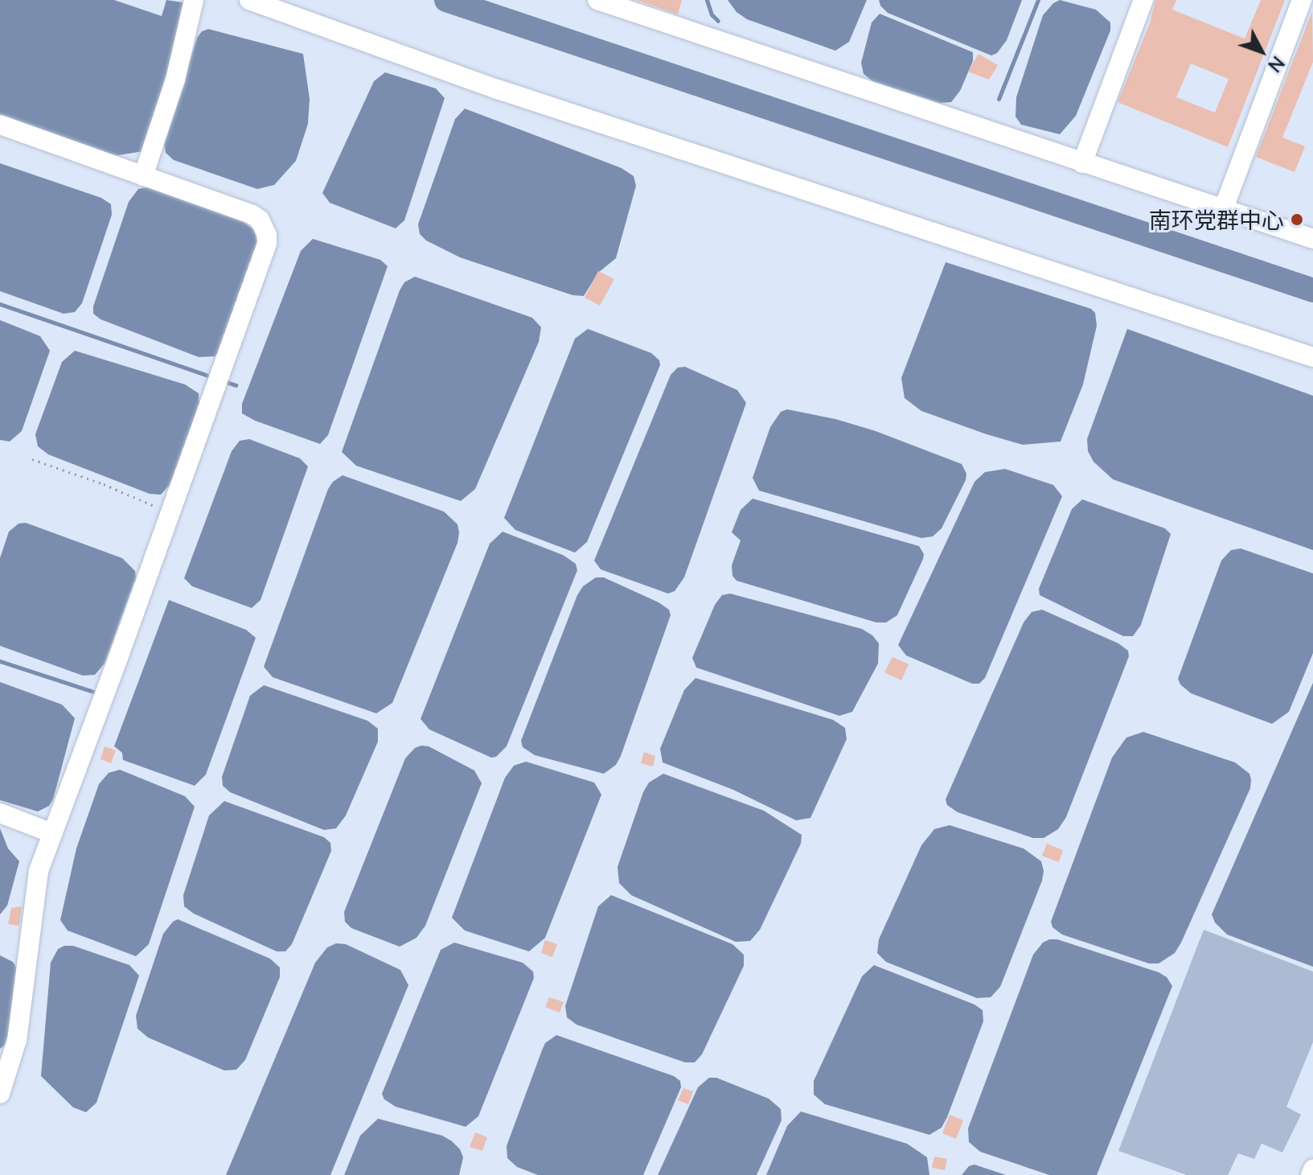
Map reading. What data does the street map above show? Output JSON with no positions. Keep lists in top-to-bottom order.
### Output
{
  "places": ["南环党群中心"],
  "north": "bottom right"
}
